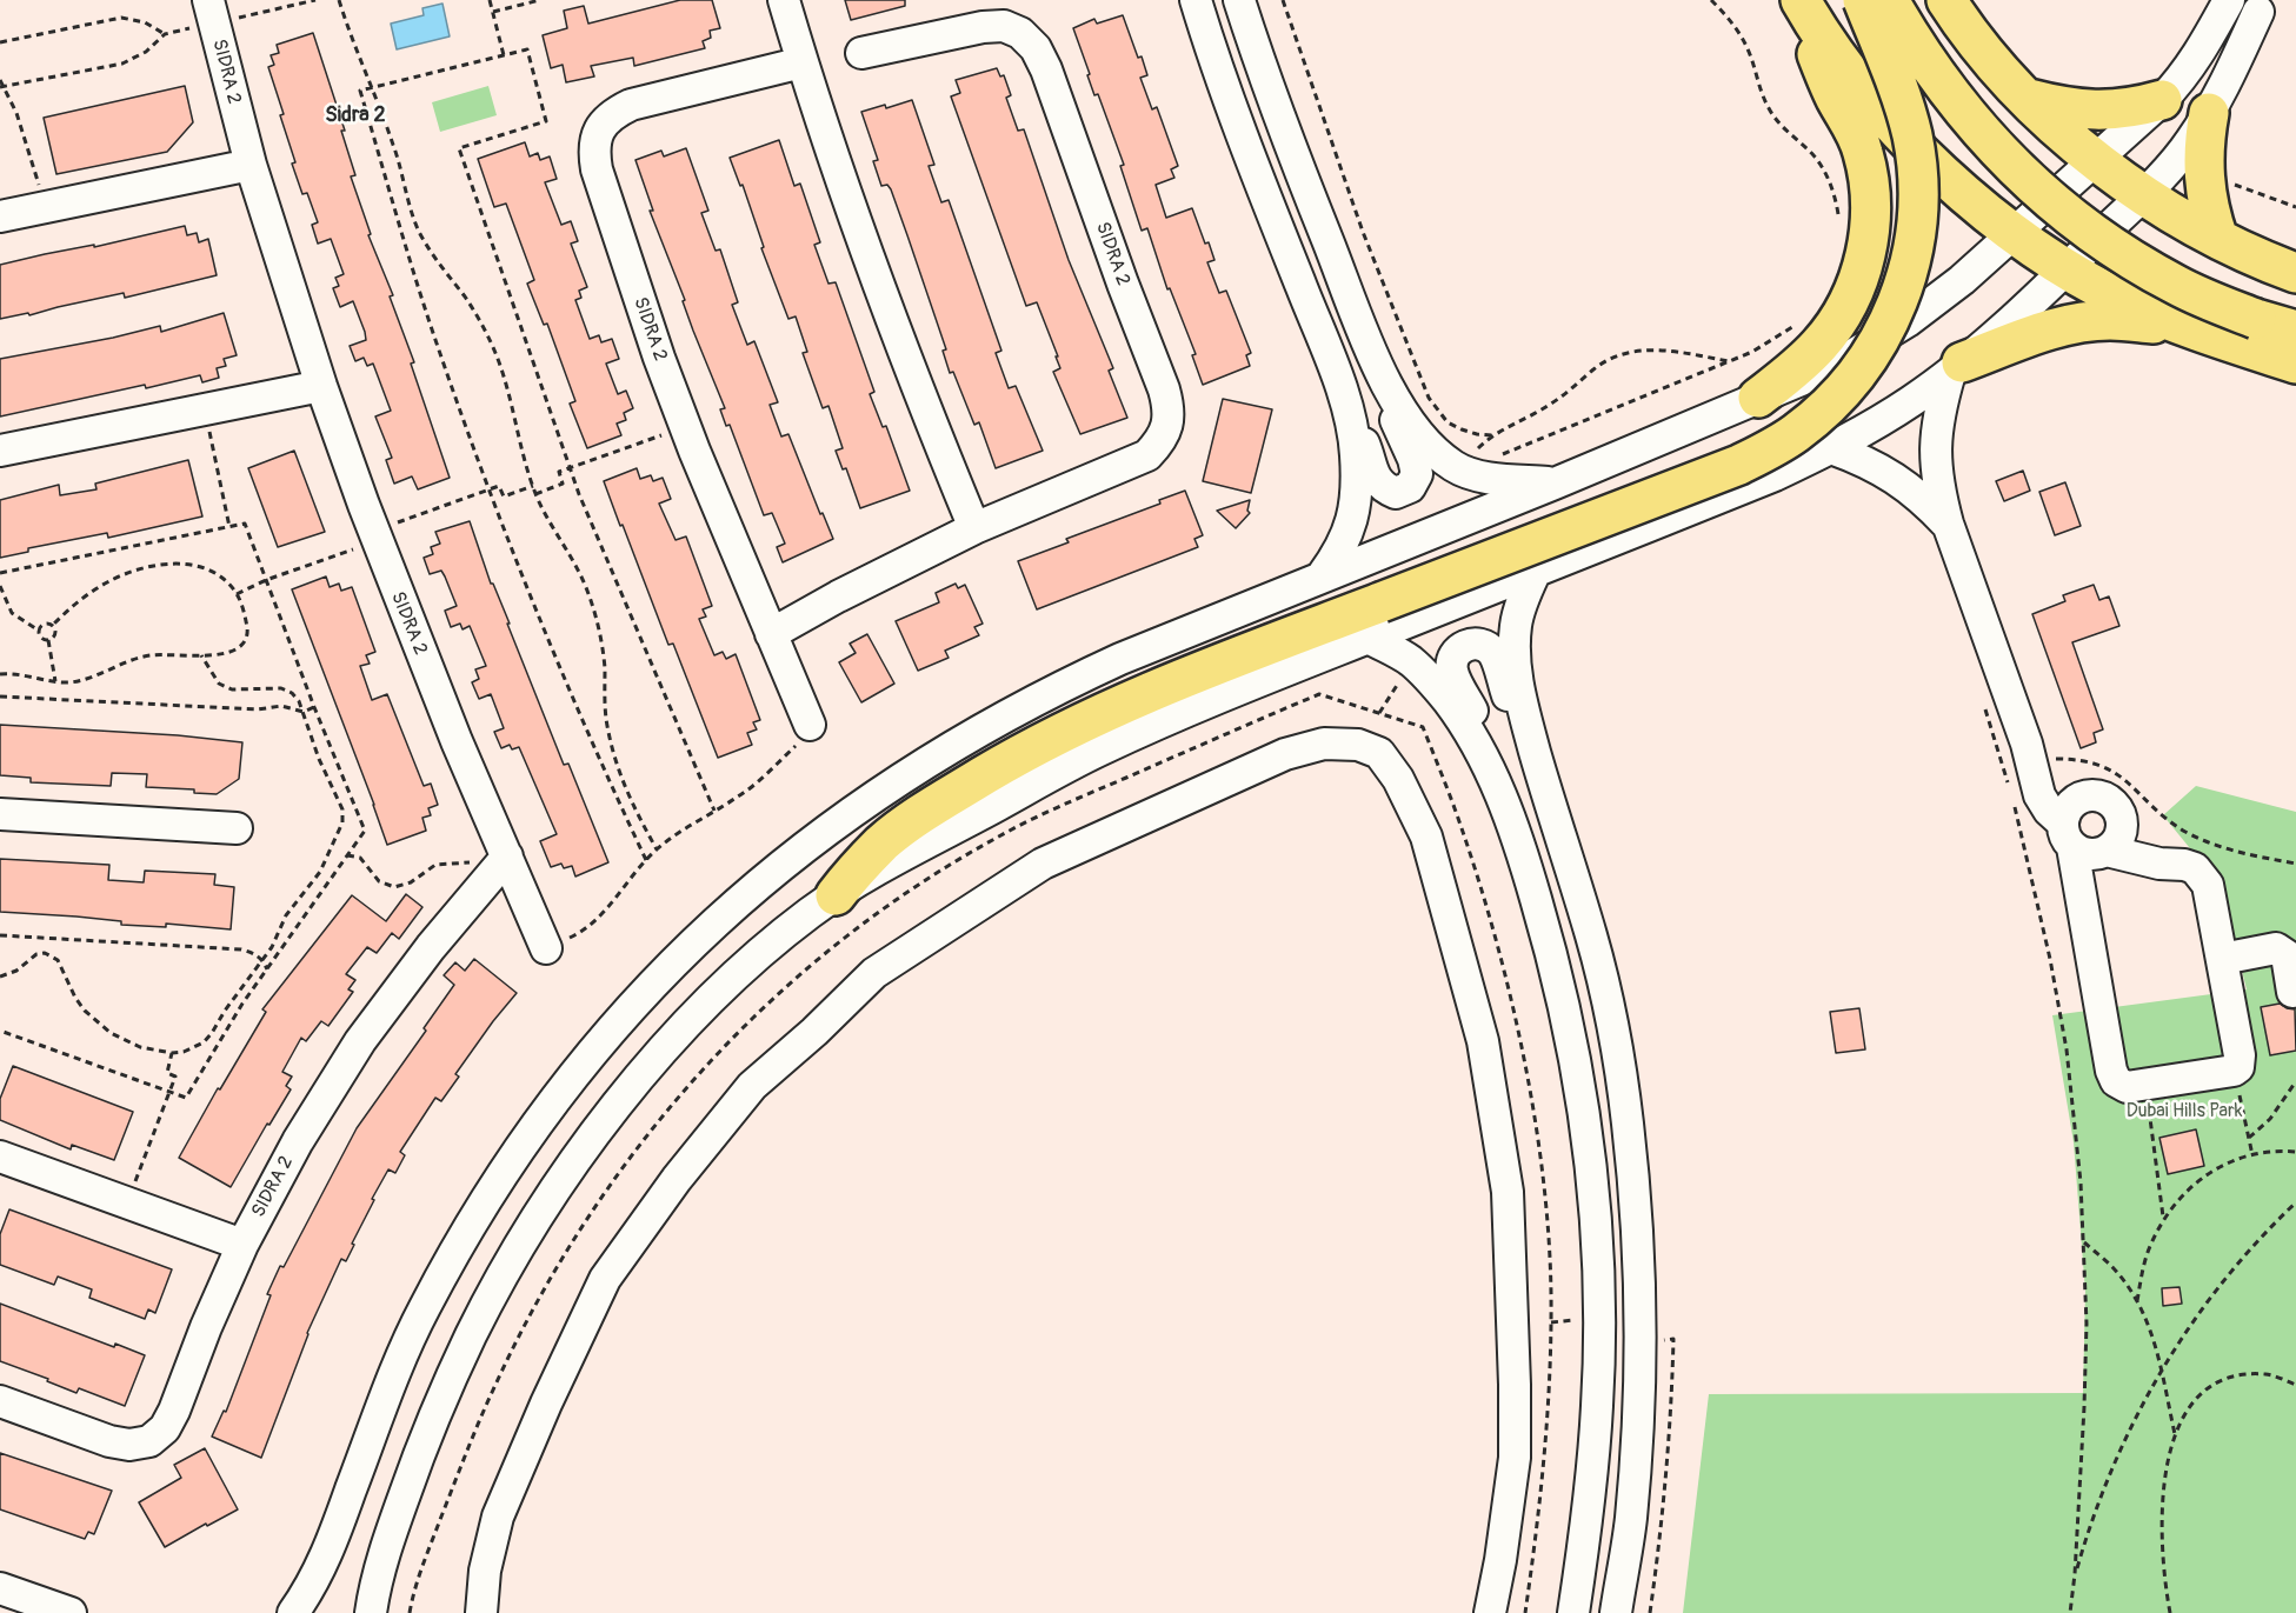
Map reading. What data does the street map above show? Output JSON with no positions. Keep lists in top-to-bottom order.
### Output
{
  "streets": {
    "street": ["SIDRA 2"]
  },
  "districts": ["Sidra 2"],
  "parks": ["Dubai Hills Park"]
}
